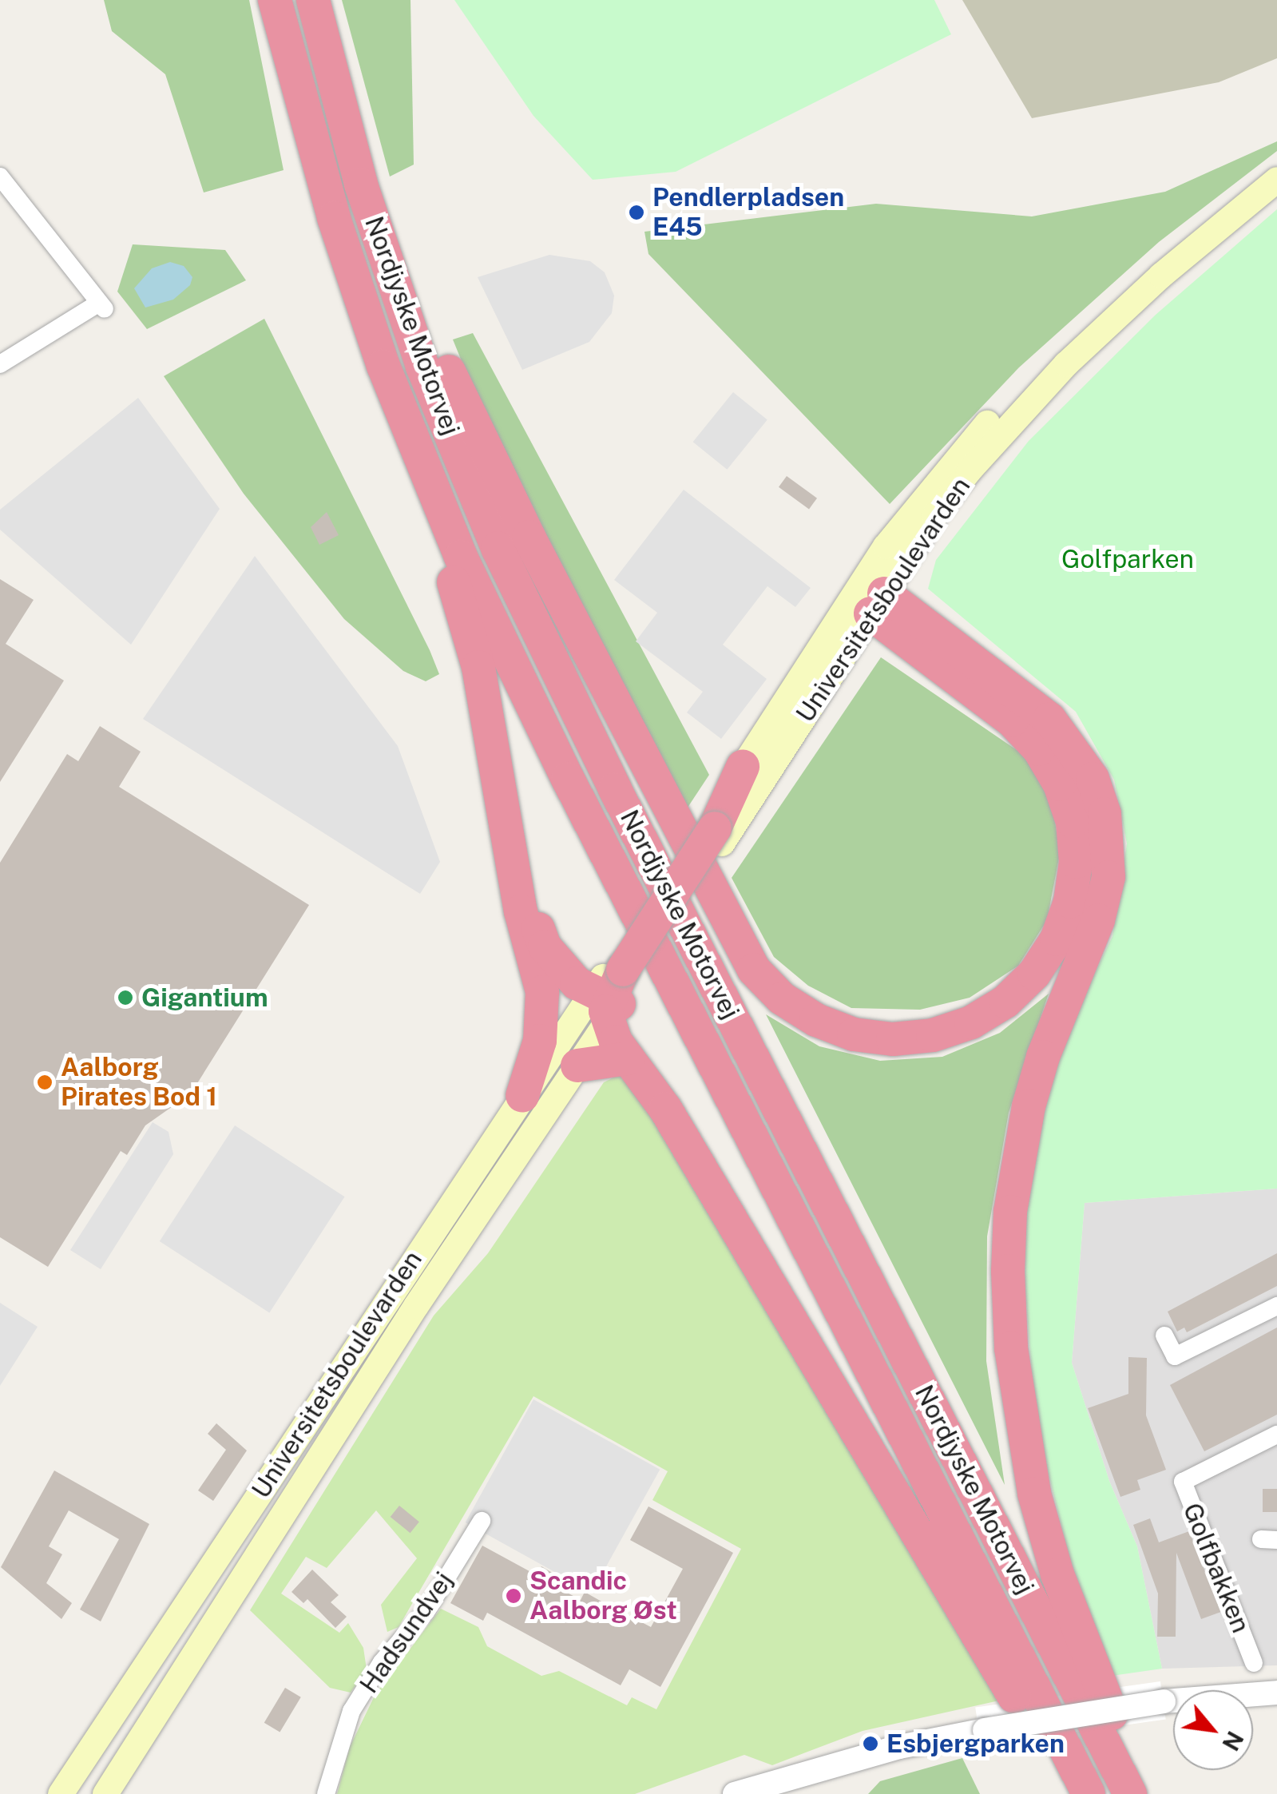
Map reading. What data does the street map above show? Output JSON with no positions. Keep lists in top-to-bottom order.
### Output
{
  "streets": {
    "highway": ["Nordjyske Motorvej"],
    "main road": ["Universitetsboulevarden"],
    "street": ["Golfbakken", "Hadsundvej"]
  },
  "parks": ["Golfparken"],
  "places": [
    "Pendlerpladsen E45",
    "Gigantium",
    "Aalborg Pirates Bod 1",
    "Scandic Aalborg Øst",
    "Esbjergparken"
  ],
  "north": "bottom right"
}
